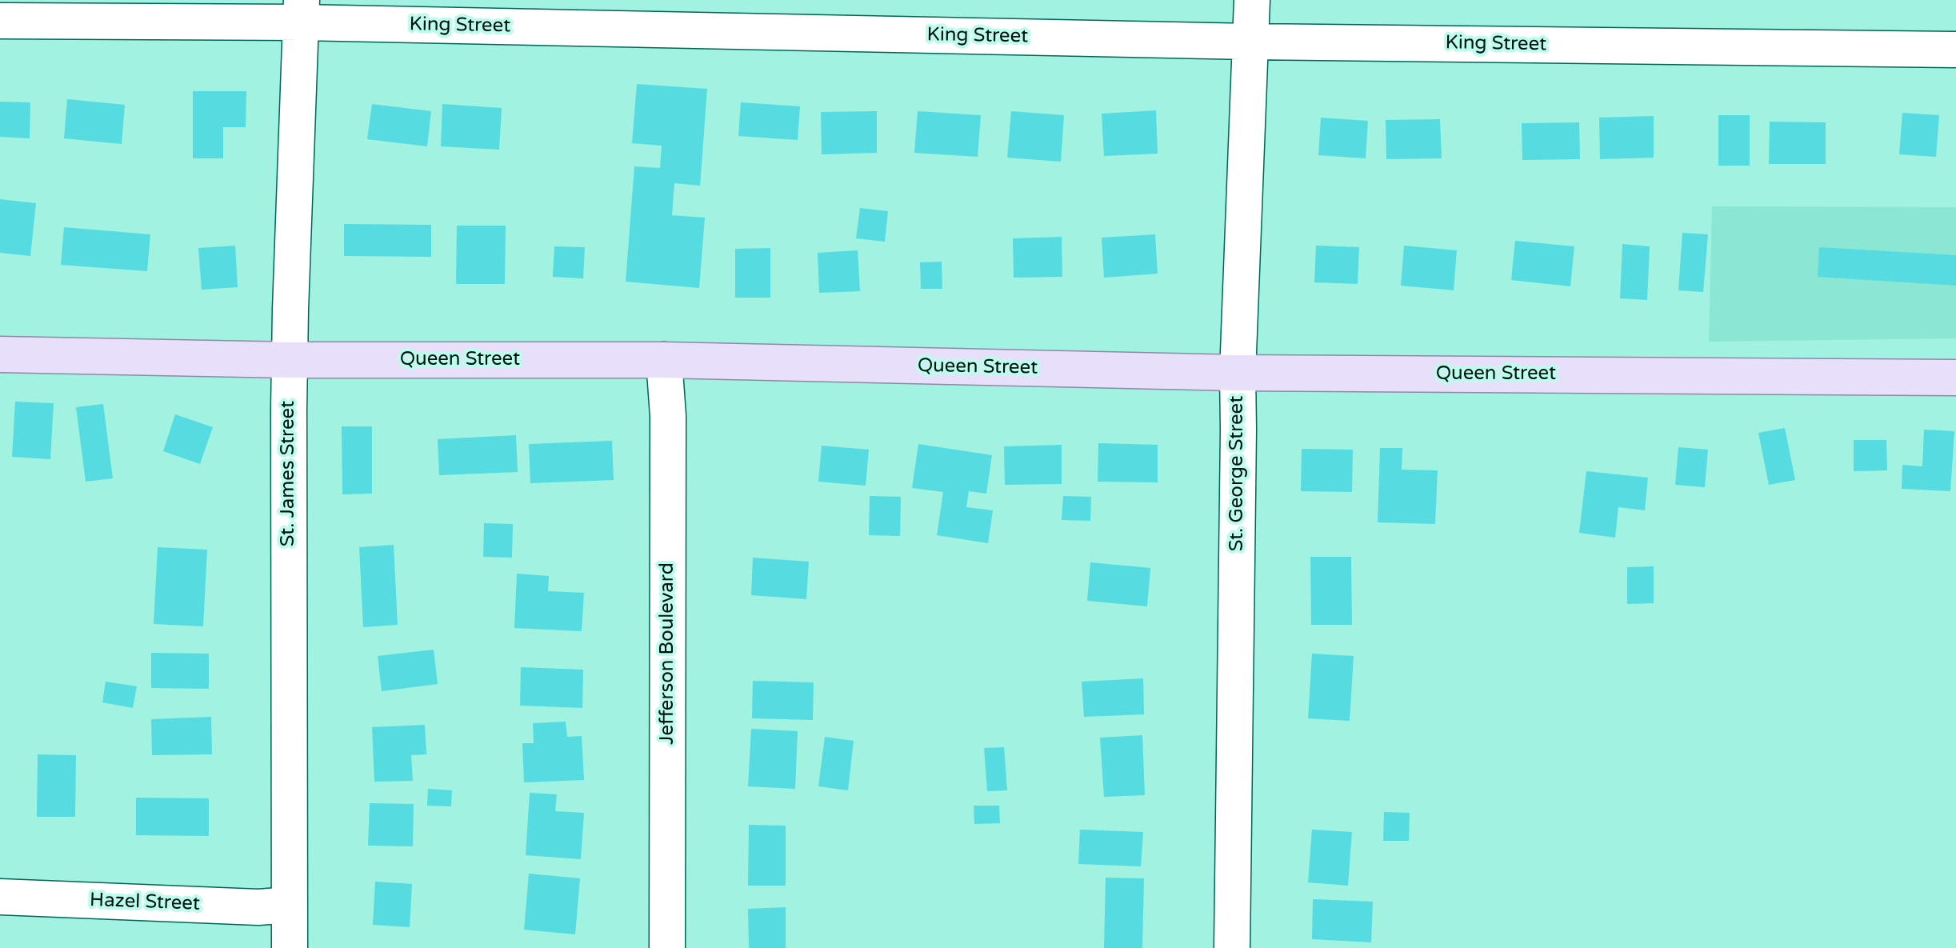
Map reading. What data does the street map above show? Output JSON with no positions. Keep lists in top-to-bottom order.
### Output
{
  "streets": {
    "main road": ["Queen Street"],
    "street": [
      "King Street",
      "St. James Street",
      "St. George Street",
      "Jefferson Boulevard",
      "Hazel Street"
    ]
  },
  "crossings": [
    ["King Street", "St. James Street"],
    ["King Street", "St. George Street"],
    ["Queen Street", "St. James Street"],
    ["Queen Street", "St. George Street"],
    ["Queen Street", "Jefferson Boulevard"],
    ["St. James Street", "Hazel Street"]
  ]
}
